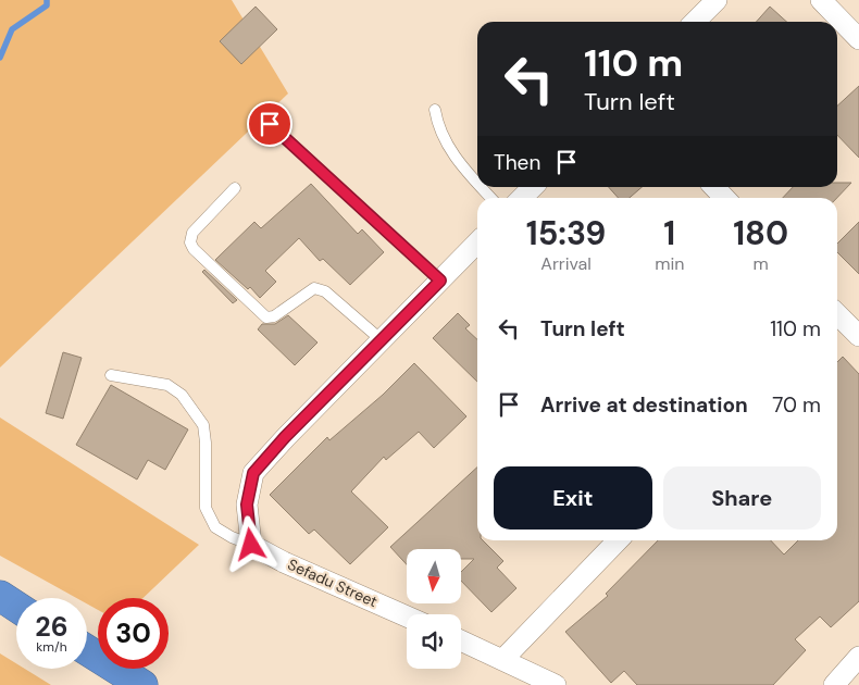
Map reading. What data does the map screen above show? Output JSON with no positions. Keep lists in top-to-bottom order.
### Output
{
  "streets": {
    "street": ["Sefadu Street"]
  },
  "north": "bottom",
  "page": {
    "turn": ["110 m", "Turn left"],
    "then": "Then",
    "eta": [
      "15:39",
      "Arrival",
      "1",
      "min",
      "180",
      "m"
    ],
    "list": [
      {
        "name": "Turn left",
        "value": "110 m"
      },
      {
        "name": "Arrive at destination",
        "value": "70 m"
      }
    ],
    "buttons": ["Exit", "Share"],
    "speed": "26 km/h",
    "limit": "30"
  }
}
